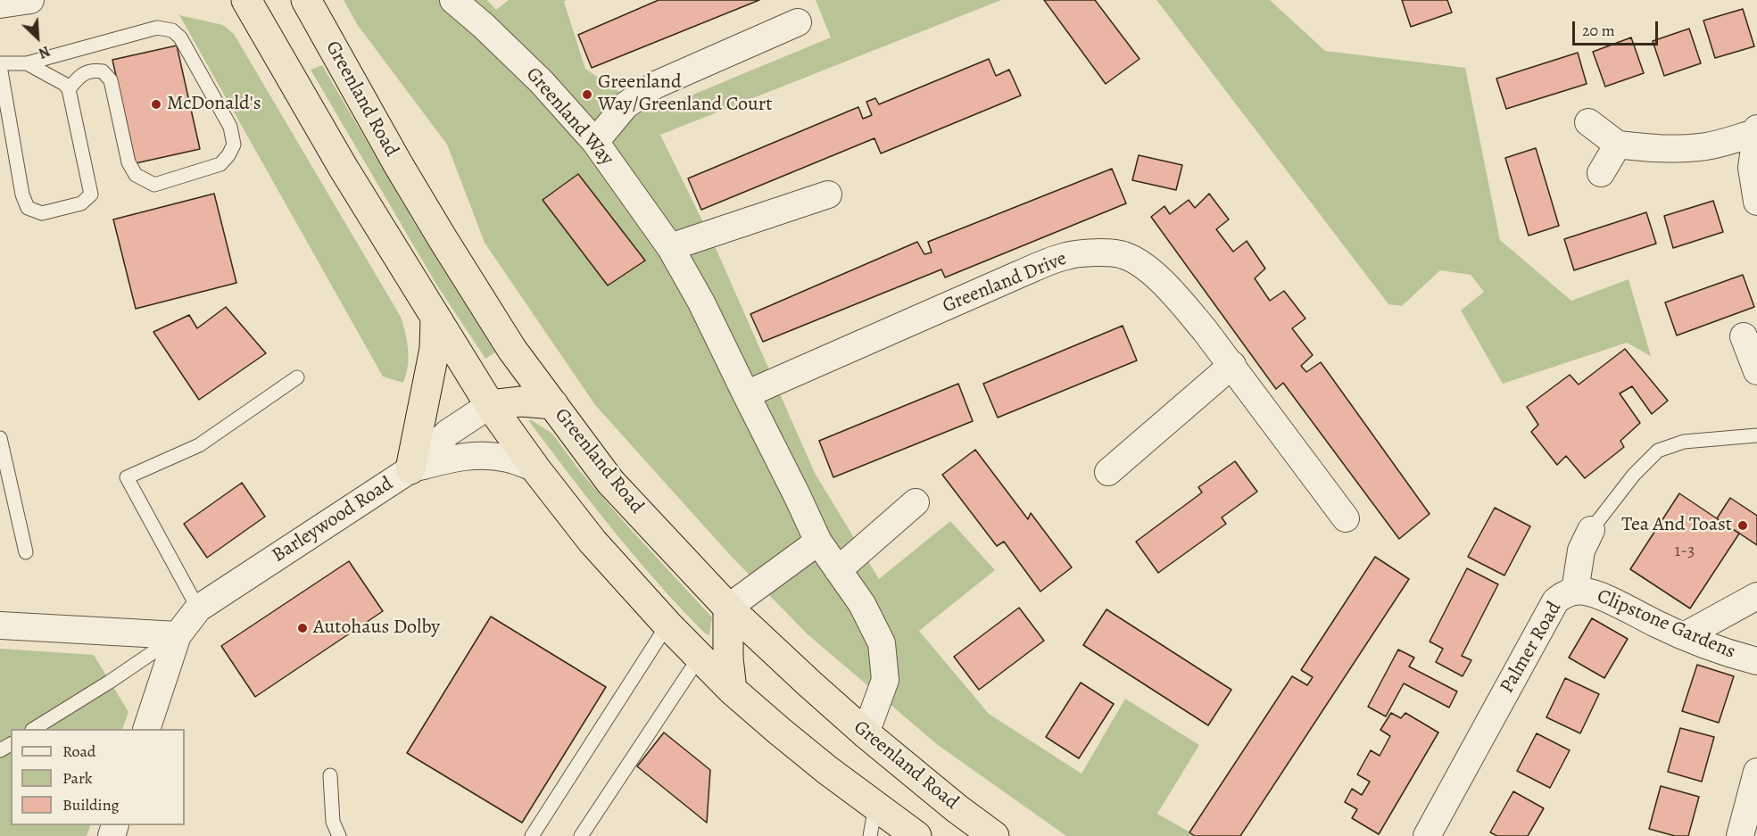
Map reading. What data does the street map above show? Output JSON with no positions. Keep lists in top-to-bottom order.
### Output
{
  "streets": {
    "highway": ["Greenland Road"],
    "street": [
      "Greenland Way",
      "Greenland Drive",
      "Barleywood Road",
      "Clipstone Gardens",
      "Palmer Road"
    ]
  },
  "crossings": [
    ["Greenland Road", "Greenland Way"],
    ["Greenland Way", "Greenland Drive"],
    ["Clipstone Gardens", "Palmer Road"]
  ],
  "places": [
    "Greenland Way/Greenland Court",
    "McDonald's",
    "Tea And Toast",
    "Autohaus Dolby"
  ],
  "house_numbers": ["1-3"],
  "legend": ["Road", "Park", "Building"],
  "scale_bar": "20 m",
  "north": "bottom right"
}
